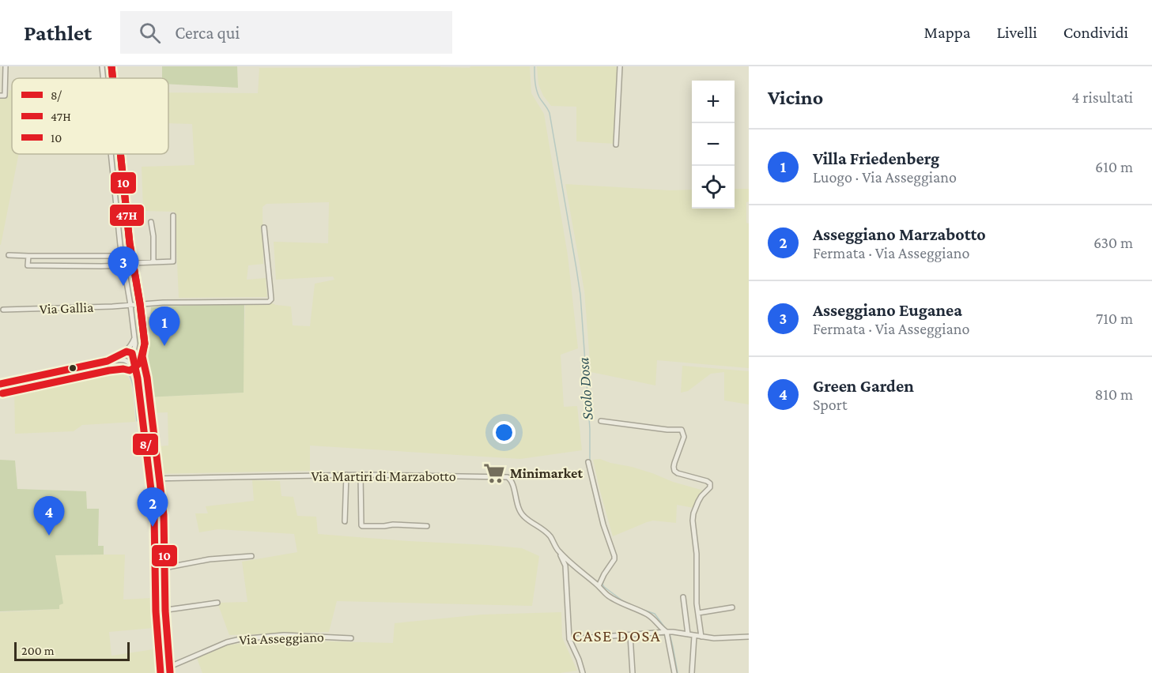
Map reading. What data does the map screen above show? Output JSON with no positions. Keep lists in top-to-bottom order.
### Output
{
  "streets": {
    "street": ["Via Gallia", "Via Martiri di Marzabotto", "Via Asseggiano"]
  },
  "crossings": [
    ["Via Gallia", "Via Asseggiano"],
    ["Via Martiri di Marzabotto", "Via Asseggiano"]
  ],
  "districts": ["CASE DOSA"],
  "water": ["Scolo Dosa"],
  "places": {
    "supermarket": ["Minimarket"]
  },
  "lines": ["transit line 47H", "transit line 10", "transit line 8/"],
  "legend": ["8/", "47H", "10"],
  "scale_bar": "200 m",
  "page": {
    "header": "Pathlet",
    "search": "Cerca qui",
    "nav": ["Mappa", "Livelli", "Condividi"],
    "heading": ["Vicino", "4 risultati"],
    "map_buttons": ["+", "−"],
    "list": [
      {
        "mark": "1",
        "name": "Villa Friedenberg",
        "note": "Luogo · Via Asseggiano",
        "value": "610 m"
      },
      {
        "mark": "2",
        "name": "Asseggiano Marzabotto",
        "note": "Fermata · Via Asseggiano",
        "value": "630 m"
      },
      {
        "mark": "3",
        "name": "Asseggiano Euganea",
        "note": "Fermata · Via Asseggiano",
        "value": "710 m"
      },
      {
        "mark": "4",
        "name": "Green Garden",
        "note": "Sport",
        "value": "810 m"
      }
    ],
    "pins": [
      "3",
      "1",
      "2",
      "4"
    ],
    "scale": "200 m"
  }
}
